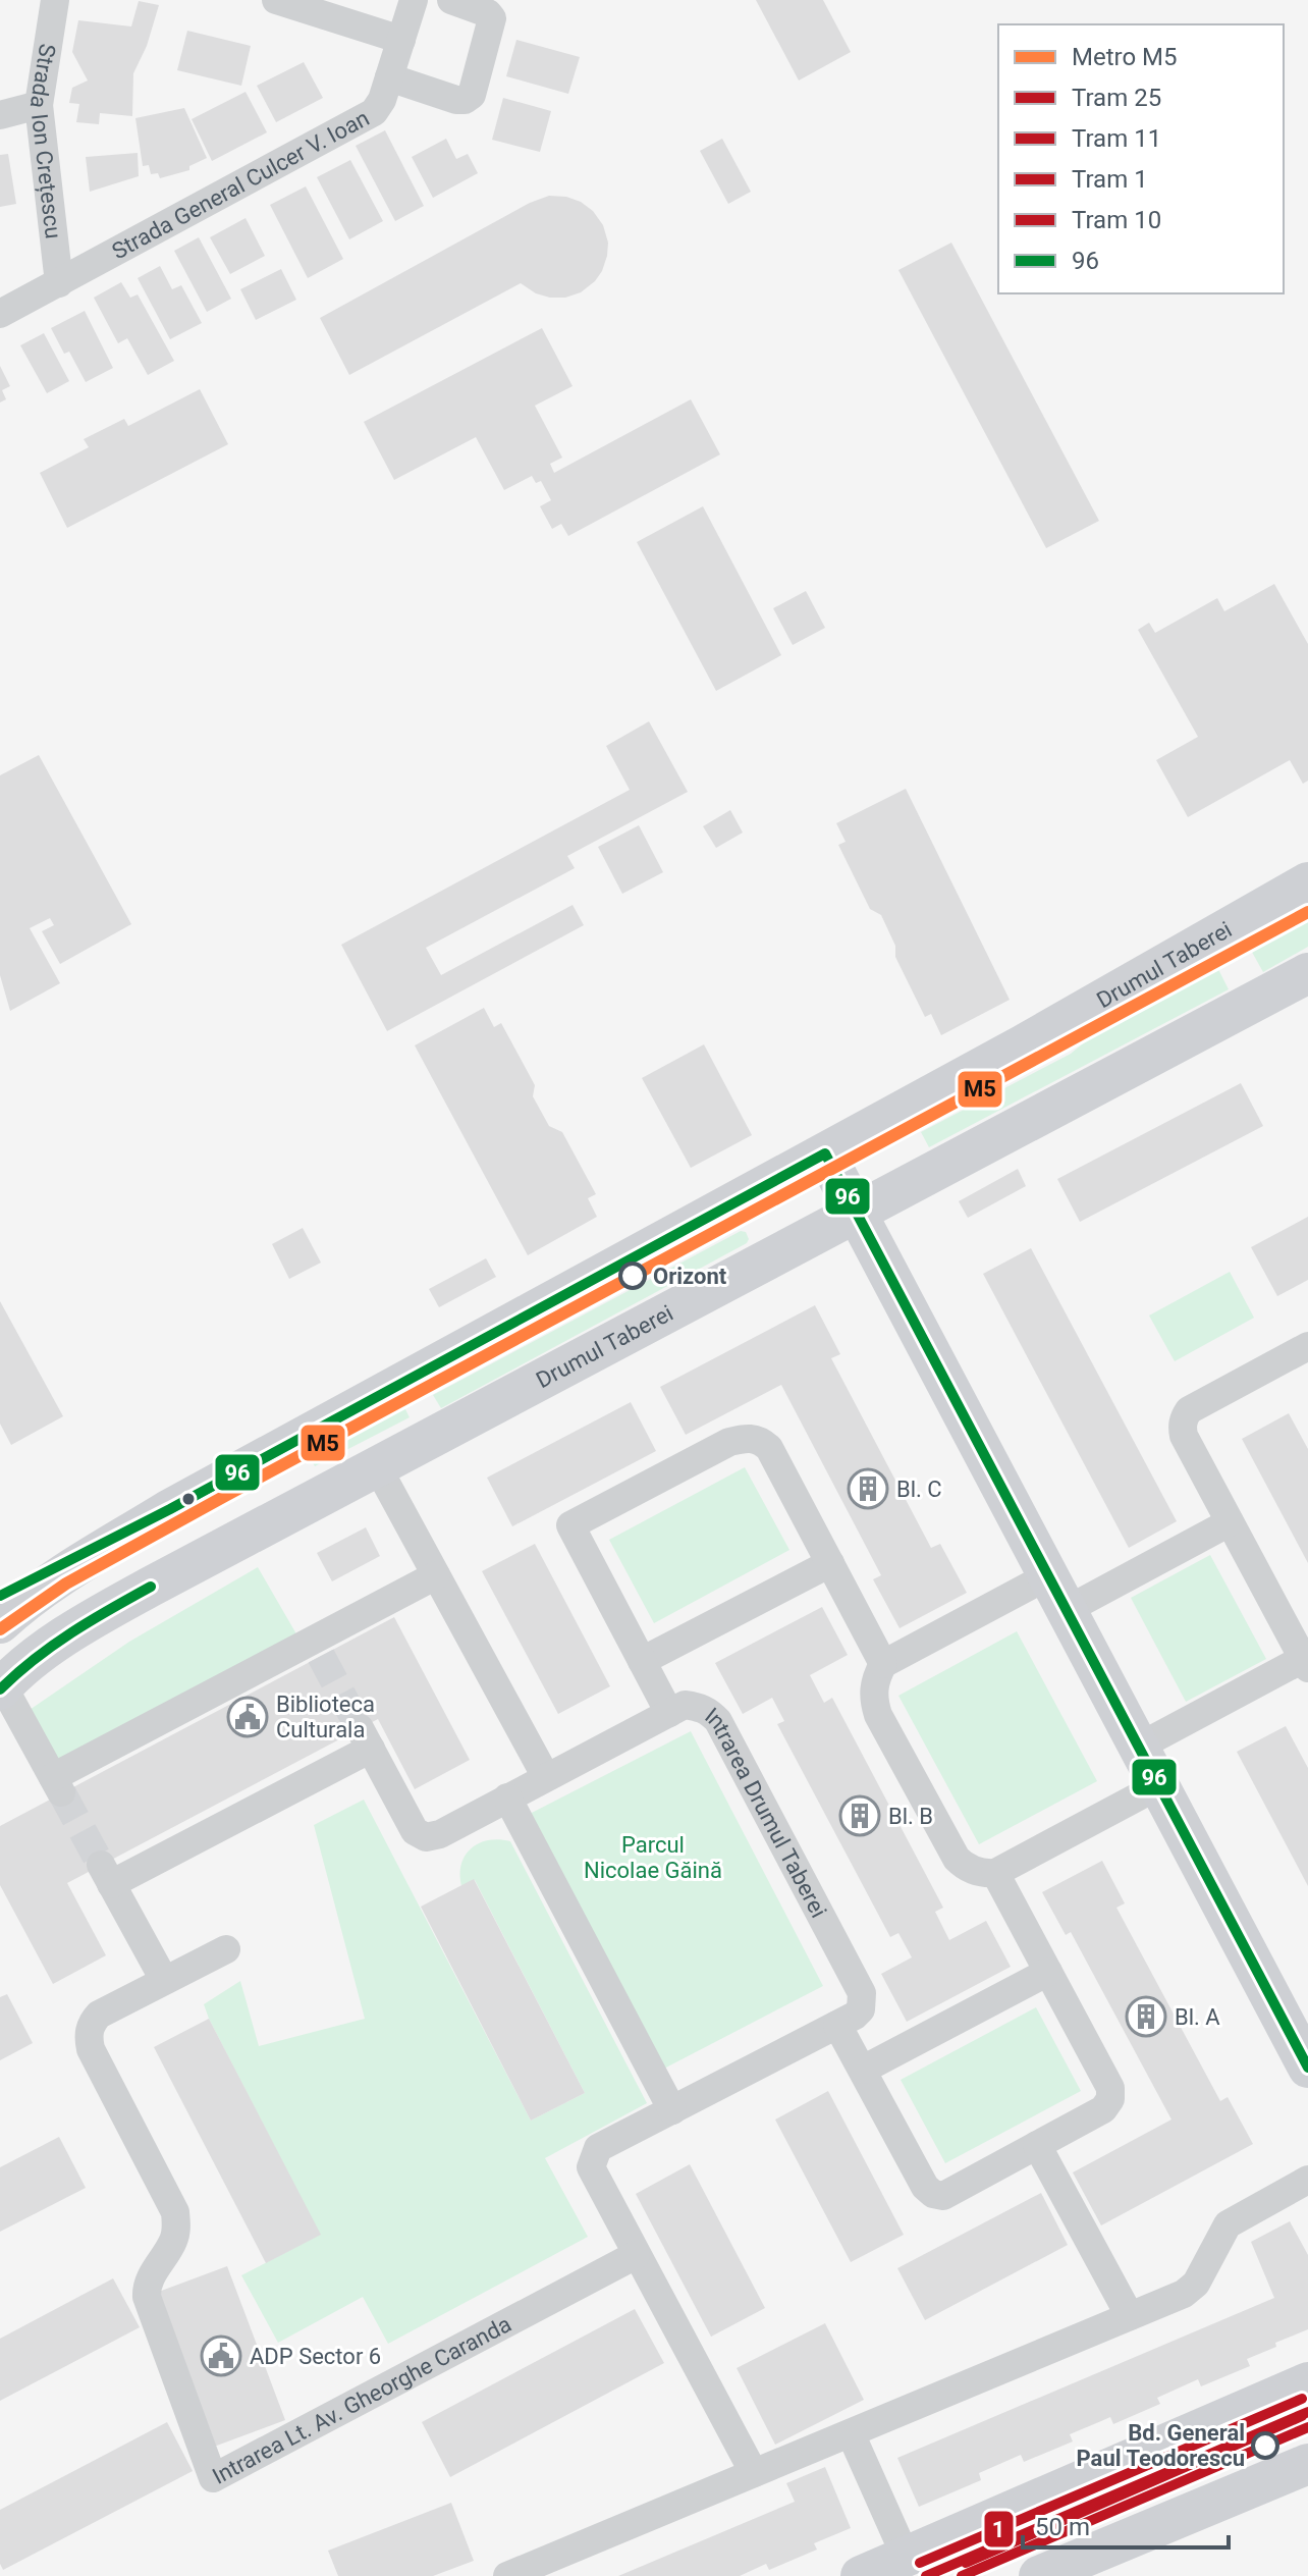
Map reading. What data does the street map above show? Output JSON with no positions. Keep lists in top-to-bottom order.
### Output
{
  "streets": {
    "main road": ["Drumul Taberei"],
    "street": [
      "Strada Ion Crețescu",
      "Strada General Culcer V. Ioan",
      "Intrarea Drumul Taberei",
      "Intrarea Lt. Av. Gheorghe Caranda"
    ]
  },
  "crossings": [
    ["Strada Ion Crețescu", "Strada General Culcer V. Ioan"],
    ["Intrarea Drumul Taberei", "Intrarea Lt. Av. Gheorghe Caranda"]
  ],
  "parks": ["Parcul Nicolae Găină"],
  "places": {
    "other": ["Orizont", "Bd. General Paul Teodorescu"],
    "building": ["Bl. C", "Bl. B", "Bl. A"],
    "public building": ["Biblioteca Culturala", "ADP Sector 6"]
  },
  "lines": [
    "metro line M5",
    "transit line 96",
    "tram line 1",
    "tram line 25",
    "tram line 10",
    "tram line 11"
  ],
  "legend": [
    "Metro M5",
    "Tram 25",
    "Tram 11",
    "Tram 1",
    "Tram 10",
    "96"
  ],
  "scale_bar": "50 m"
}
